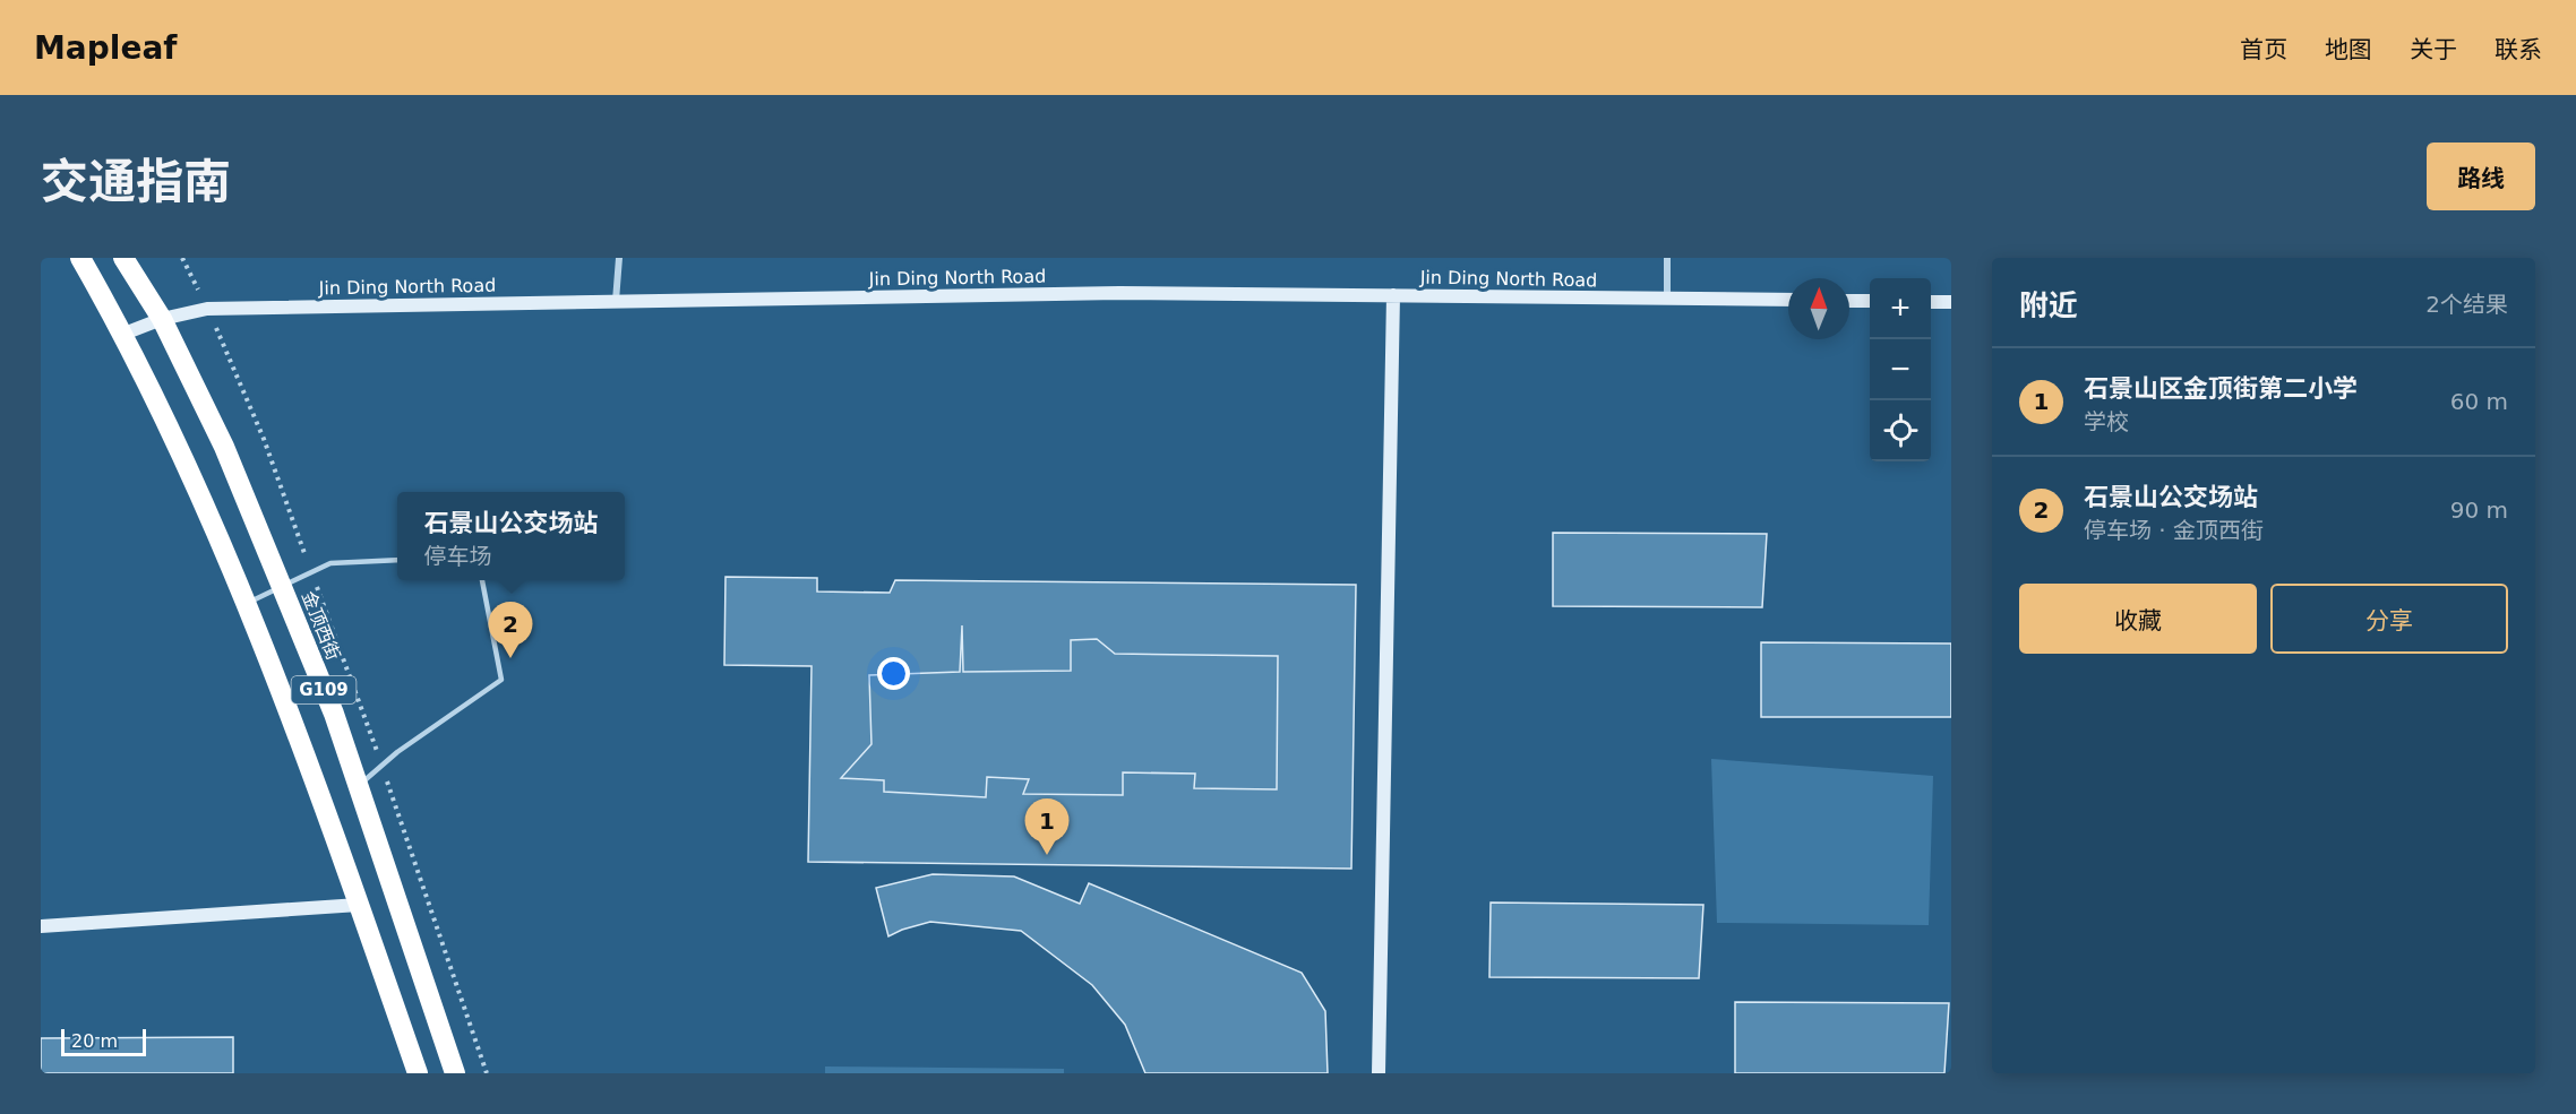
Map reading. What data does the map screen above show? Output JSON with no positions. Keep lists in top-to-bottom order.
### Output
{
  "streets": {
    "highway": ["金顶西街", "G109"],
    "street": ["Jin Ding North Road"]
  },
  "crossings": [
    ["Jin Ding North Road", "金顶西街"],
    ["Jin Ding North Road", "G109"],
    ["金顶西街", "G109"]
  ],
  "scale_bar": "20 m",
  "north": "top",
  "page": {
    "header": "Mapleaf",
    "nav": [
      "首页",
      "地图",
      "关于",
      "联系"
    ],
    "title": "交通指南",
    "buttons": [
      "路线",
      ["收藏", "分享"]
    ],
    "heading": ["附近", "2个结果"],
    "map_buttons": ["+", "−"],
    "list": [
      {
        "mark": "1",
        "name": "石景山区金顶街第二小学",
        "note": "学校",
        "value": "60 m"
      },
      {
        "mark": "2",
        "name": "石景山公交场站",
        "note": "停车场 · 金顶西街",
        "value": "90 m"
      }
    ],
    "popup": ["石景山公交场站", "停车场"],
    "pins": ["2", "1"],
    "scale": "20 m"
  }
}
